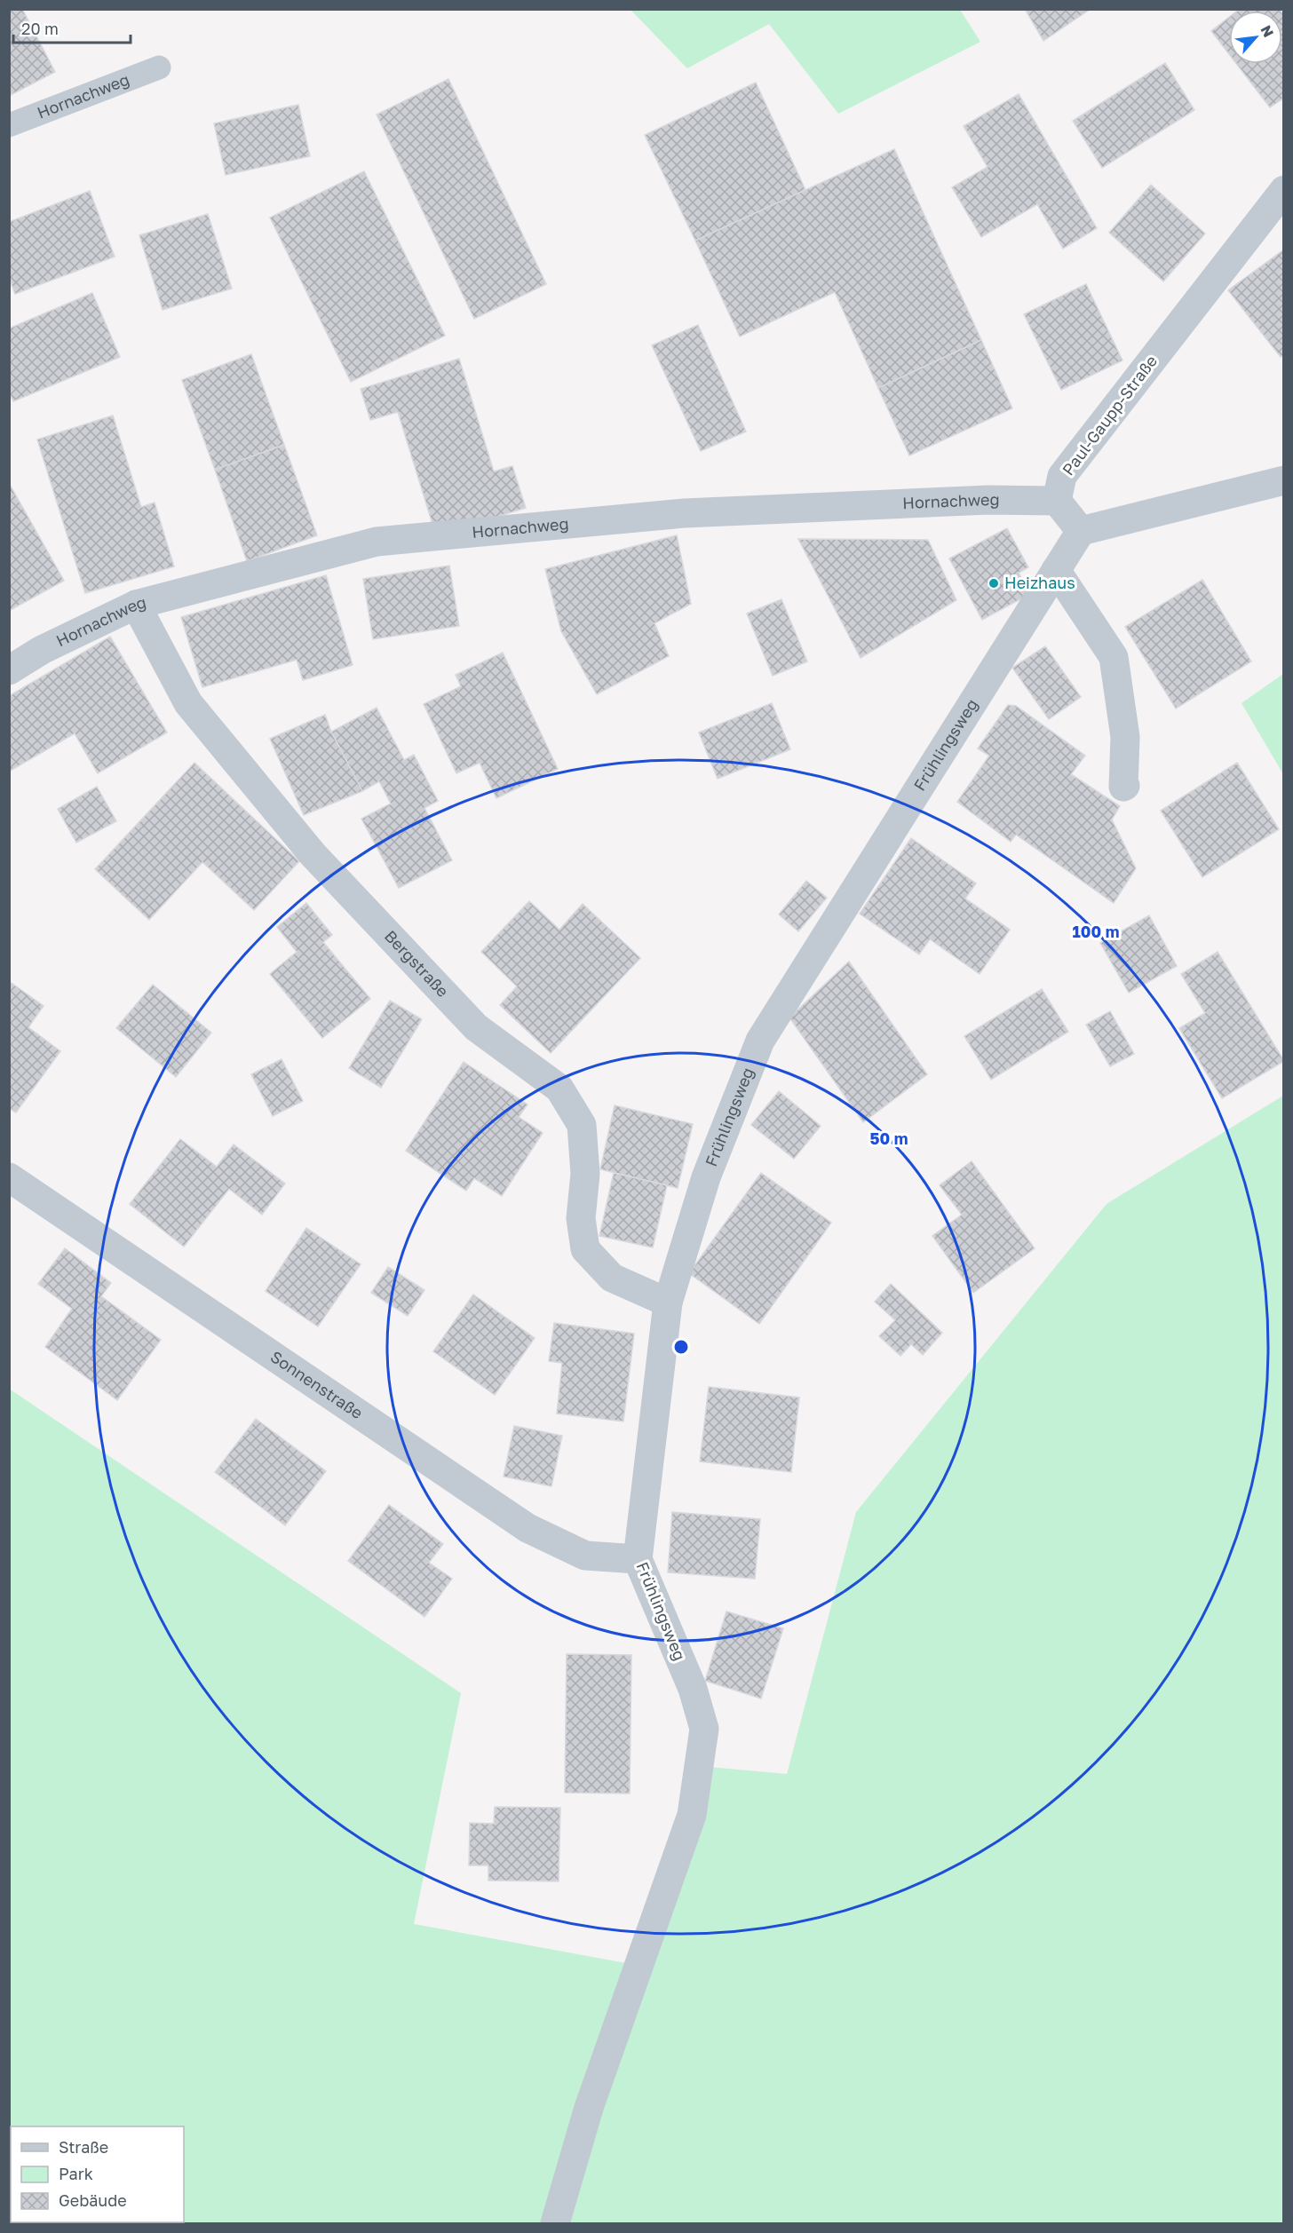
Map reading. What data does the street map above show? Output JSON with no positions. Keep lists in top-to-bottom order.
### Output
{
  "streets": {
    "street": [
      "Hornachweg",
      "Paul-Gaupp-Straße",
      "Frühlingsweg",
      "Bergstraße",
      "Sonnenstraße"
    ]
  },
  "crossings": [
    ["Hornachweg", "Paul-Gaupp-Straße"],
    ["Hornachweg", "Bergstraße"],
    ["Frühlingsweg", "Bergstraße"],
    ["Frühlingsweg", "Sonnenstraße"]
  ],
  "places": ["Heizhaus"],
  "legend": ["Straße", "Park", "Gebäude"],
  "scale_bar": "20 m",
  "north": "top right",
  "rings": ["100 m", "50 m"]
}
